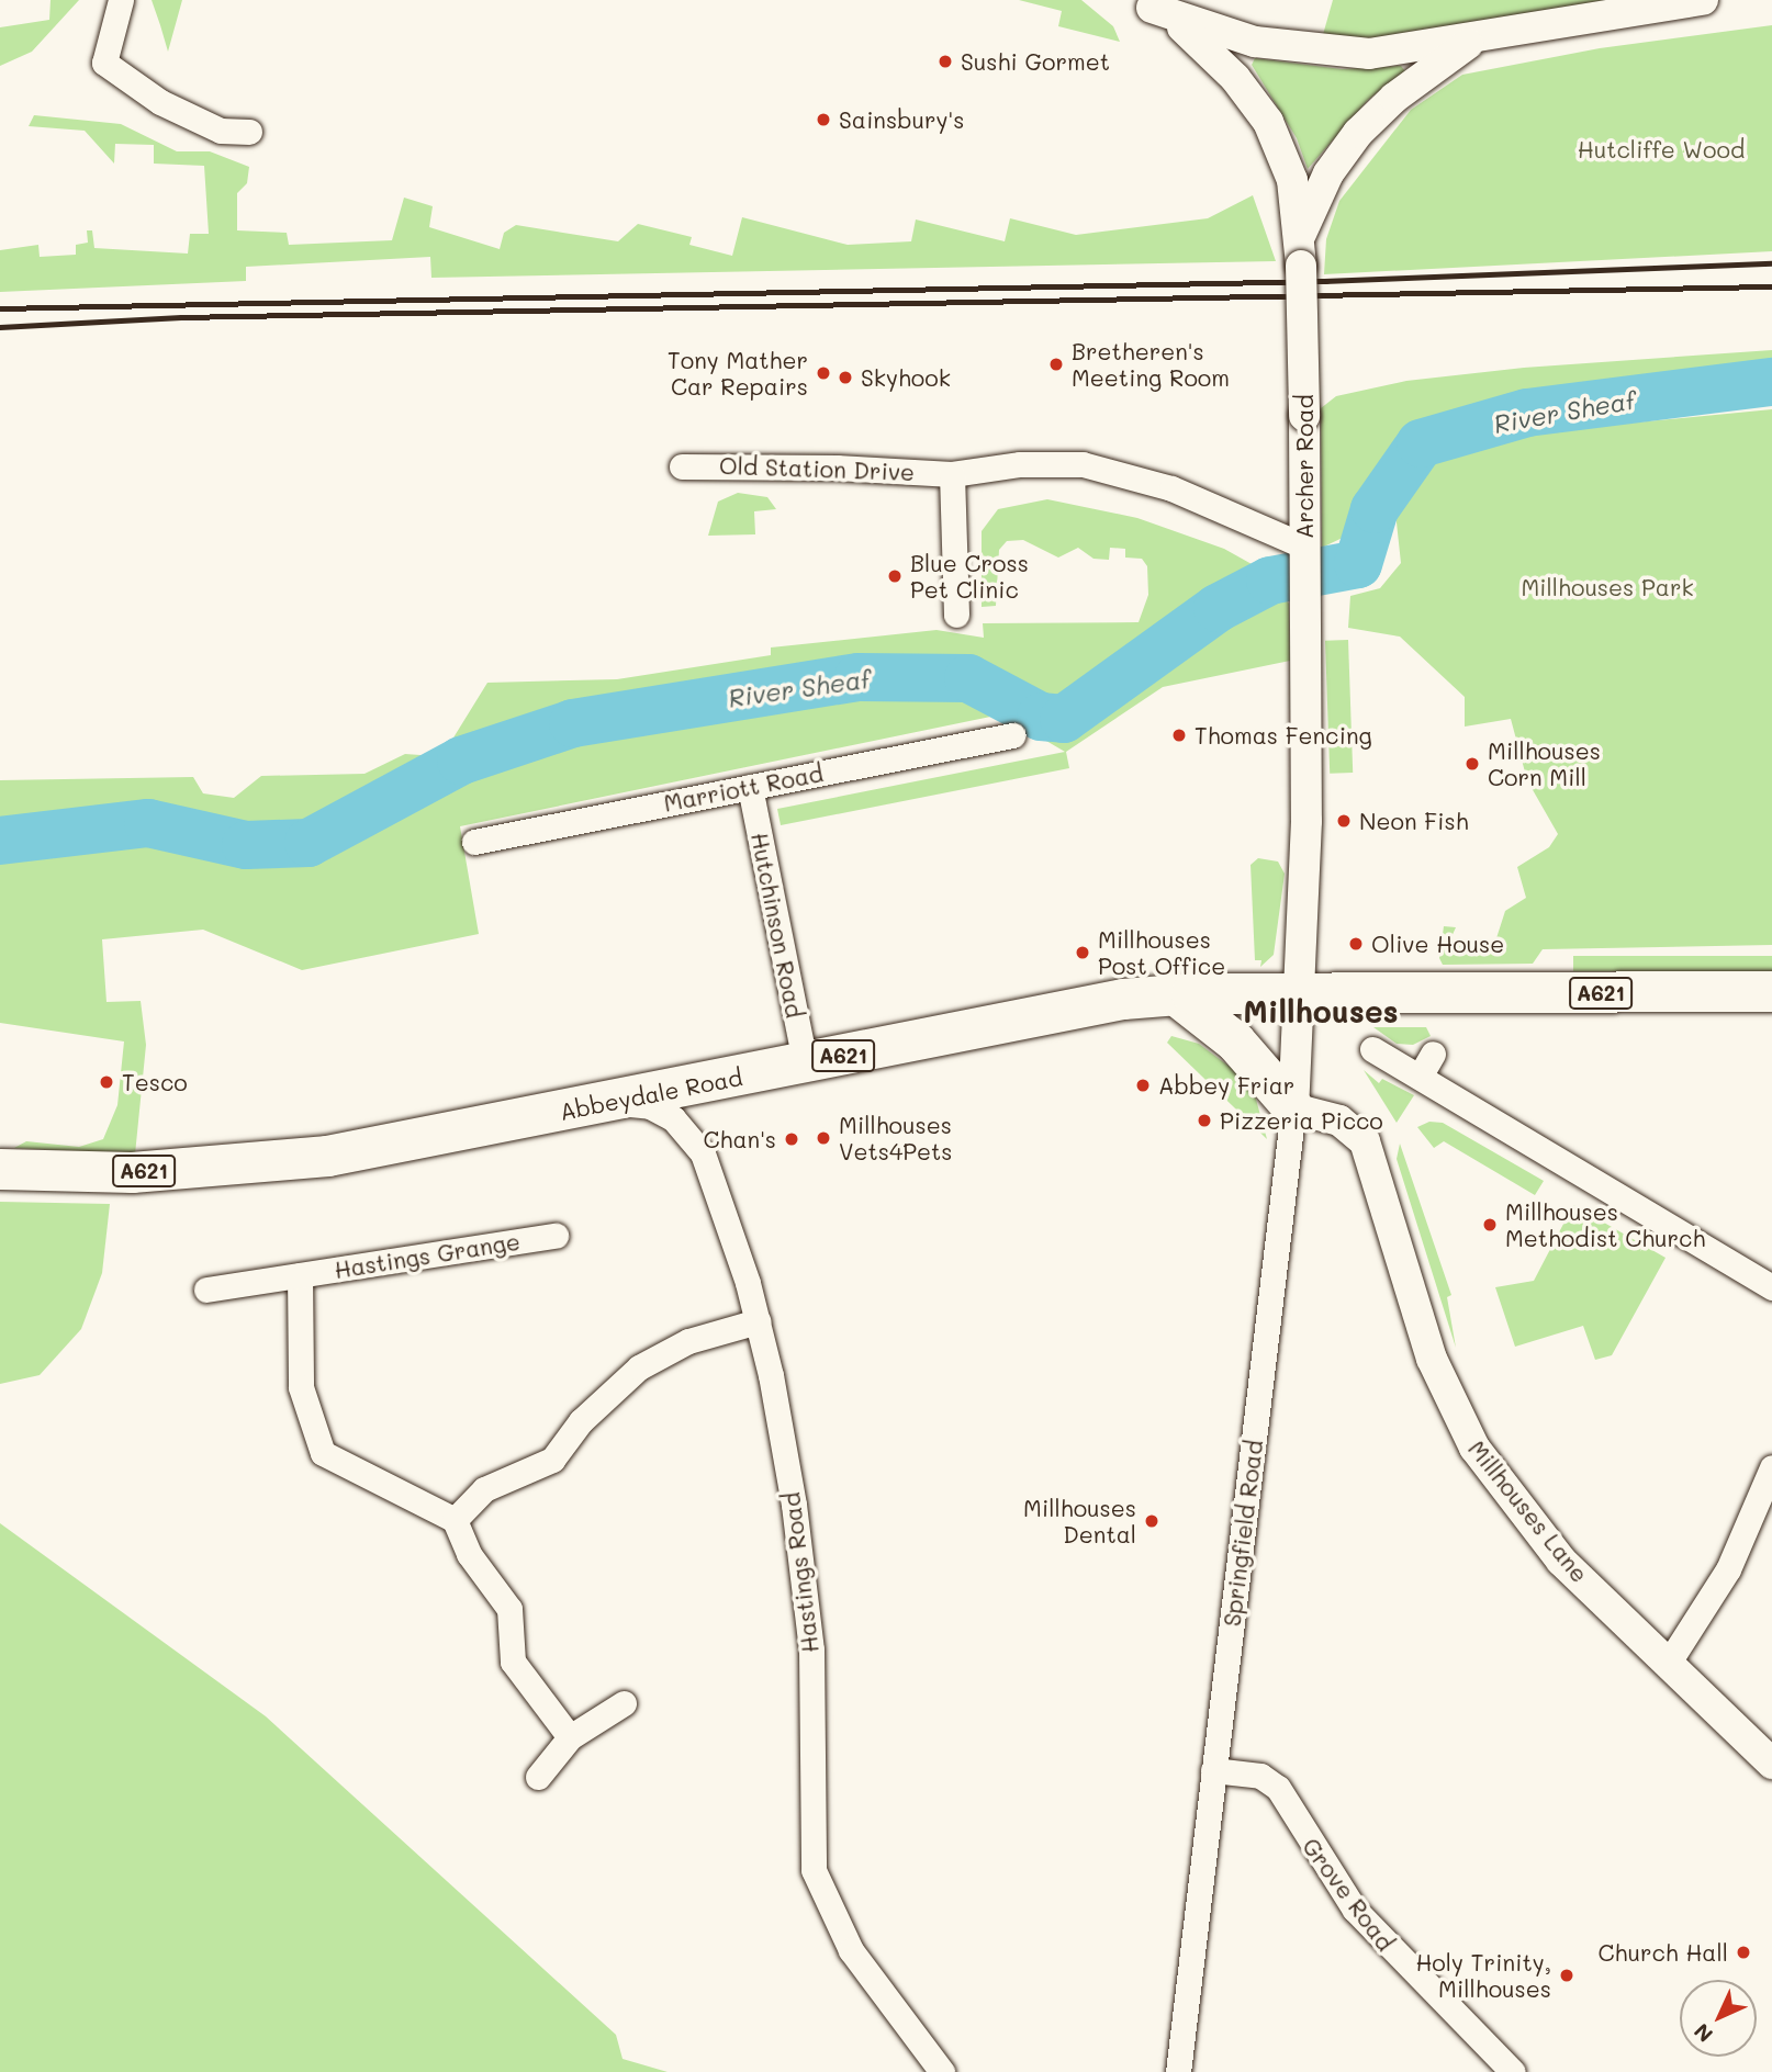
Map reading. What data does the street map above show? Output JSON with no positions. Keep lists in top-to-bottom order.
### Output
{
  "streets": {
    "main road": ["A621", "Abbeydale Road"],
    "street": [
      "Archer Road",
      "Old Station Drive",
      "Marriott Road",
      "Hutchinson Road",
      "Hastings Grange",
      "Millhouses Lane",
      "Springfield Road",
      "Hastings Road",
      "Grove Road"
    ]
  },
  "crossings": [
    ["Archer Road", "Old Station Drive"],
    ["Archer Road", "A621"],
    ["Archer Road", "Abbeydale Road"],
    ["Archer Road", "Springfield Road"],
    ["Marriott Road", "Hutchinson Road"],
    ["Hutchinson Road", "Abbeydale Road"],
    ["A621", "Abbeydale Road"],
    ["A621", "Springfield Road"],
    ["Abbeydale Road", "Springfield Road"],
    ["Abbeydale Road", "Hastings Road"],
    ["Millhouses Lane", "Springfield Road"],
    ["Springfield Road", "Grove Road"]
  ],
  "districts": ["Millhouses"],
  "water": ["River Sheaf"],
  "parks": ["Hutcliffe Wood", "Millhouses Park"],
  "places": [
    "Sushi Gormet",
    "Sainsbury's",
    "Bretheren's Meeting Room",
    "Tony Mather Car Repairs",
    "Skyhook",
    "Blue Cross Pet Clinic",
    "Thomas Fencing",
    "Millhouses Corn Mill",
    "Neon Fish",
    "Olive House",
    "Millhouses Post Office",
    "Tesco",
    "Abbey Friar",
    "Pizzeria Picco",
    "Millhouses Vets4Pets",
    "Chan's",
    "Millhouses Methodist Church",
    "Millhouses Dental",
    "Church Hall",
    "Holy Trinity, Millhouses"
  ],
  "north": "bottom left"
}
